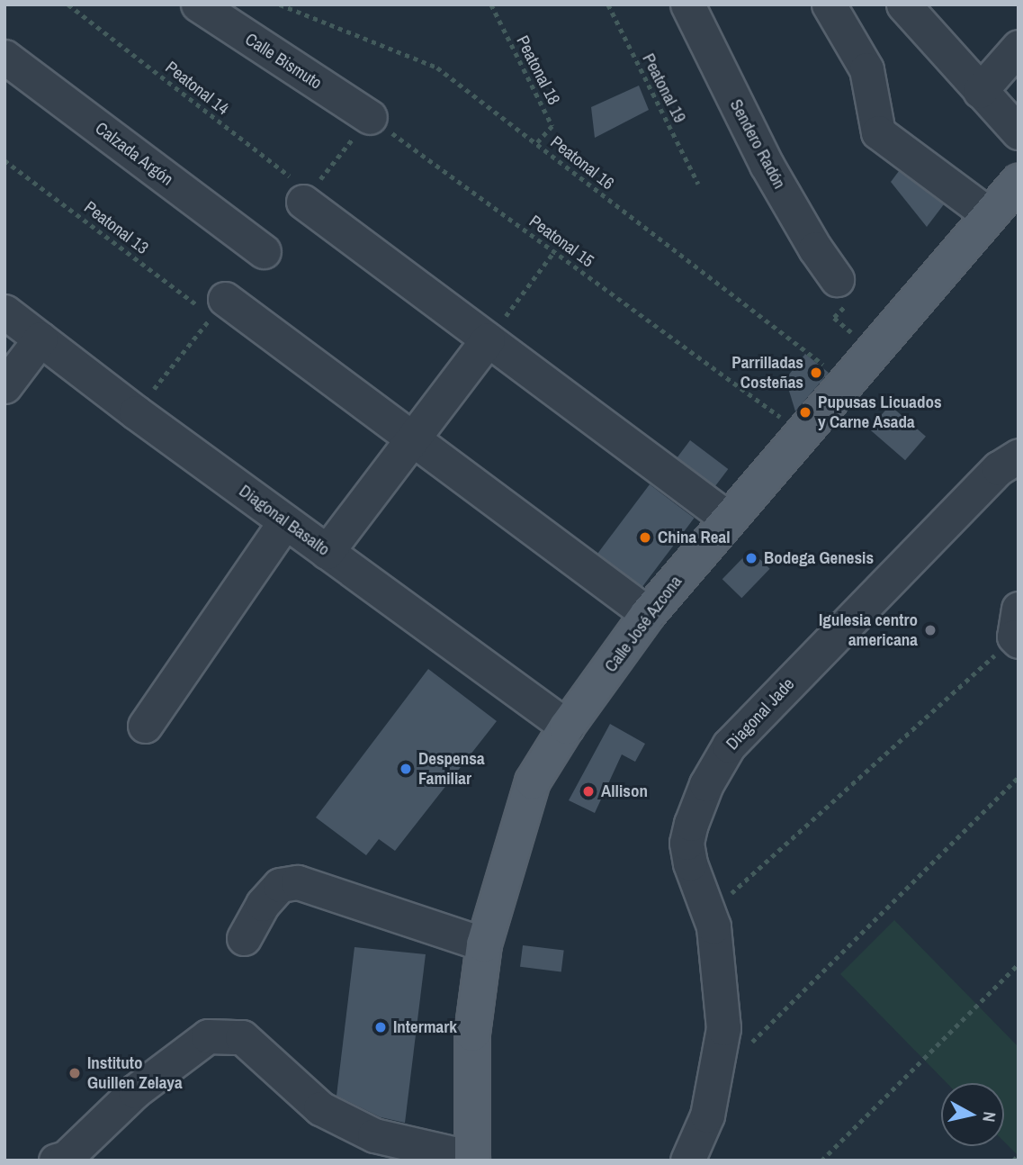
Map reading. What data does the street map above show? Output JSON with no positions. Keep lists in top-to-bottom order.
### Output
{
  "streets": {
    "main road": ["Calle José Azcona"],
    "street": [
      "Calle Bismuto",
      "Sendero Radón",
      "Calzada Argón",
      "Diagonal Basalto",
      "Diagonal Jade"
    ],
    "path": [
      "Peatonal 18",
      "Peatonal 14",
      "Peatonal 19",
      "Peatonal 16",
      "Peatonal 13",
      "Peatonal 15"
    ]
  },
  "crossings": [
    ["Calle Bismuto", "Peatonal 15"],
    ["Peatonal 18", "Peatonal 16"],
    ["Peatonal 16", "Calle José Azcona"],
    ["Peatonal 15", "Calle José Azcona"],
    ["Diagonal Basalto", "Calle José Azcona"]
  ],
  "places": [
    "Parrilladas Costeñas",
    "Pupusas Licuados y Carne Asada",
    "China Real",
    "Bodega Genesis",
    "Igulesia centro americana",
    "Despensa Familiar",
    "Allison",
    "Intermark",
    "Instituto Guillen Zelaya"
  ],
  "north": "right"
}
